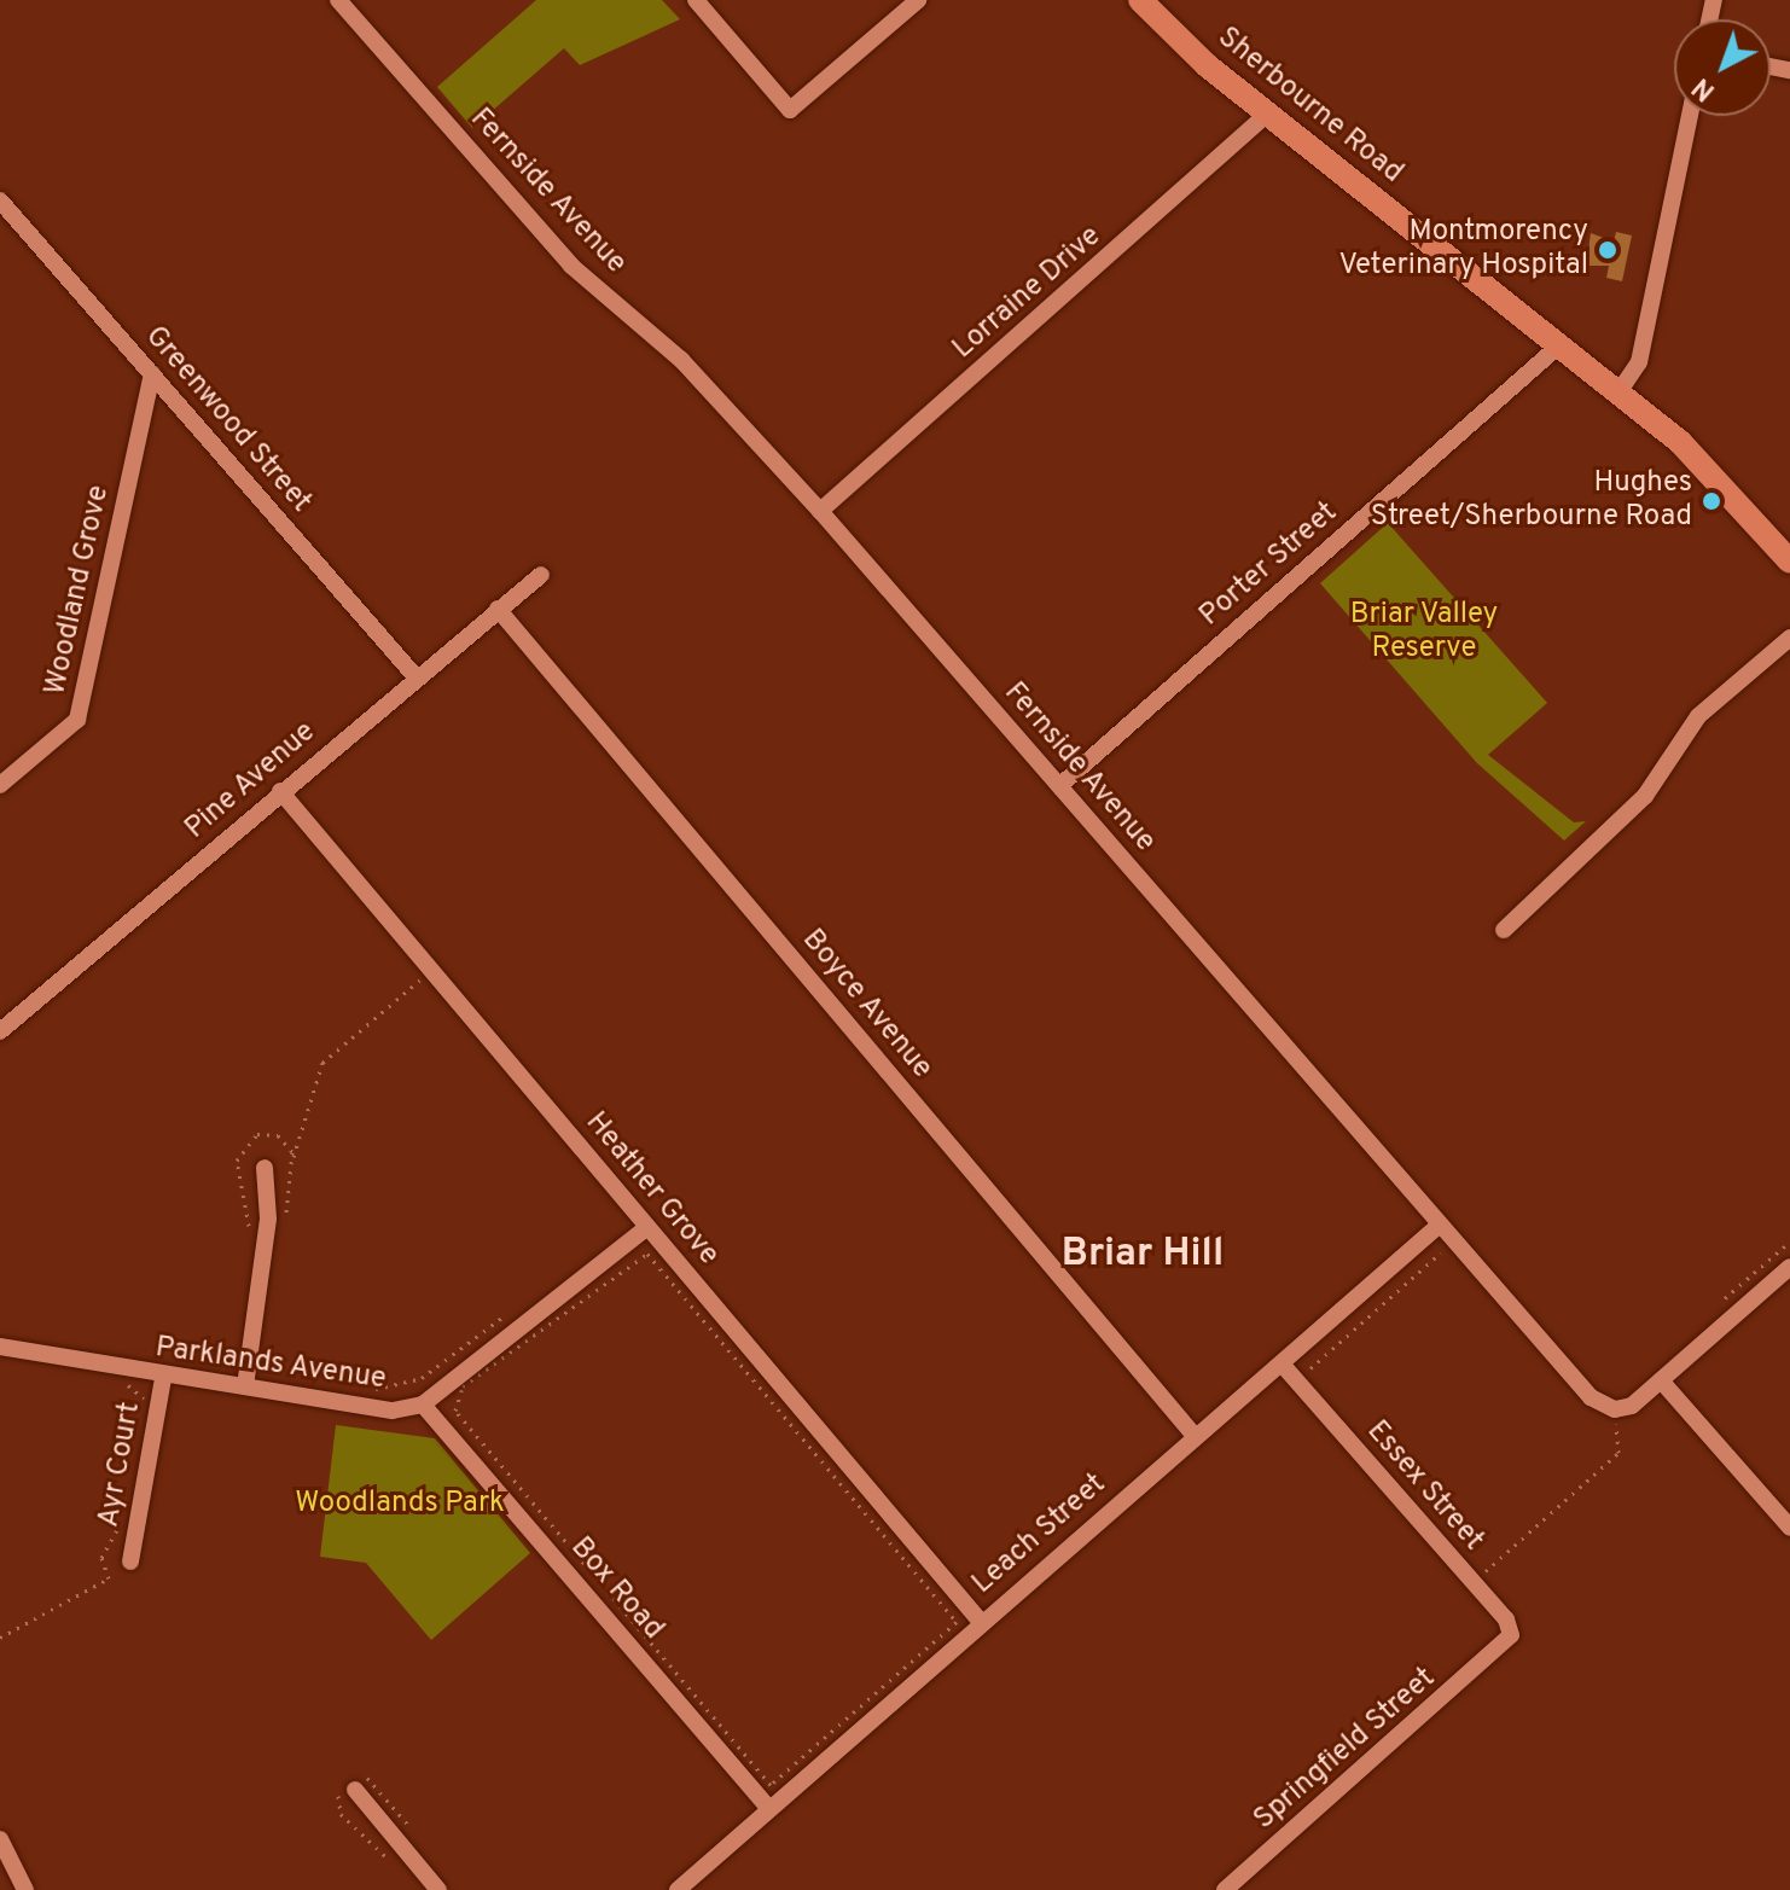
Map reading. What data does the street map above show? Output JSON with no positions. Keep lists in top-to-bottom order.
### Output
{
  "streets": {
    "main road": ["Sherbourne Road"],
    "street": [
      "Fernside Avenue",
      "Lorraine Drive",
      "Greenwood Street",
      "Porter Street",
      "Woodland Grove",
      "Pine Avenue",
      "Boyce Avenue",
      "Heather Grove",
      "Parklands Avenue",
      "Ayr Court",
      "Essex Street",
      "Leach Street",
      "Box Road",
      "Springfield Street"
    ]
  },
  "crossings": [
    ["Sherbourne Road", "Lorraine Drive"],
    ["Sherbourne Road", "Porter Street"],
    ["Fernside Avenue", "Lorraine Drive"],
    ["Fernside Avenue", "Porter Street"],
    ["Fernside Avenue", "Leach Street"],
    ["Greenwood Street", "Woodland Grove"],
    ["Greenwood Street", "Pine Avenue"],
    ["Pine Avenue", "Boyce Avenue"],
    ["Pine Avenue", "Heather Grove"],
    ["Boyce Avenue", "Leach Street"],
    ["Heather Grove", "Parklands Avenue"],
    ["Heather Grove", "Leach Street"],
    ["Parklands Avenue", "Ayr Court"],
    ["Parklands Avenue", "Box Road"],
    ["Essex Street", "Leach Street"],
    ["Essex Street", "Springfield Street"],
    ["Leach Street", "Box Road"]
  ],
  "districts": ["Briar Hill"],
  "parks": ["Briar Valley Reserve", "Woodlands Park"],
  "places": ["Montmorency Veterinary Hospital", "Hughes Street/Sherbourne Road"],
  "north": "bottom left"
}
